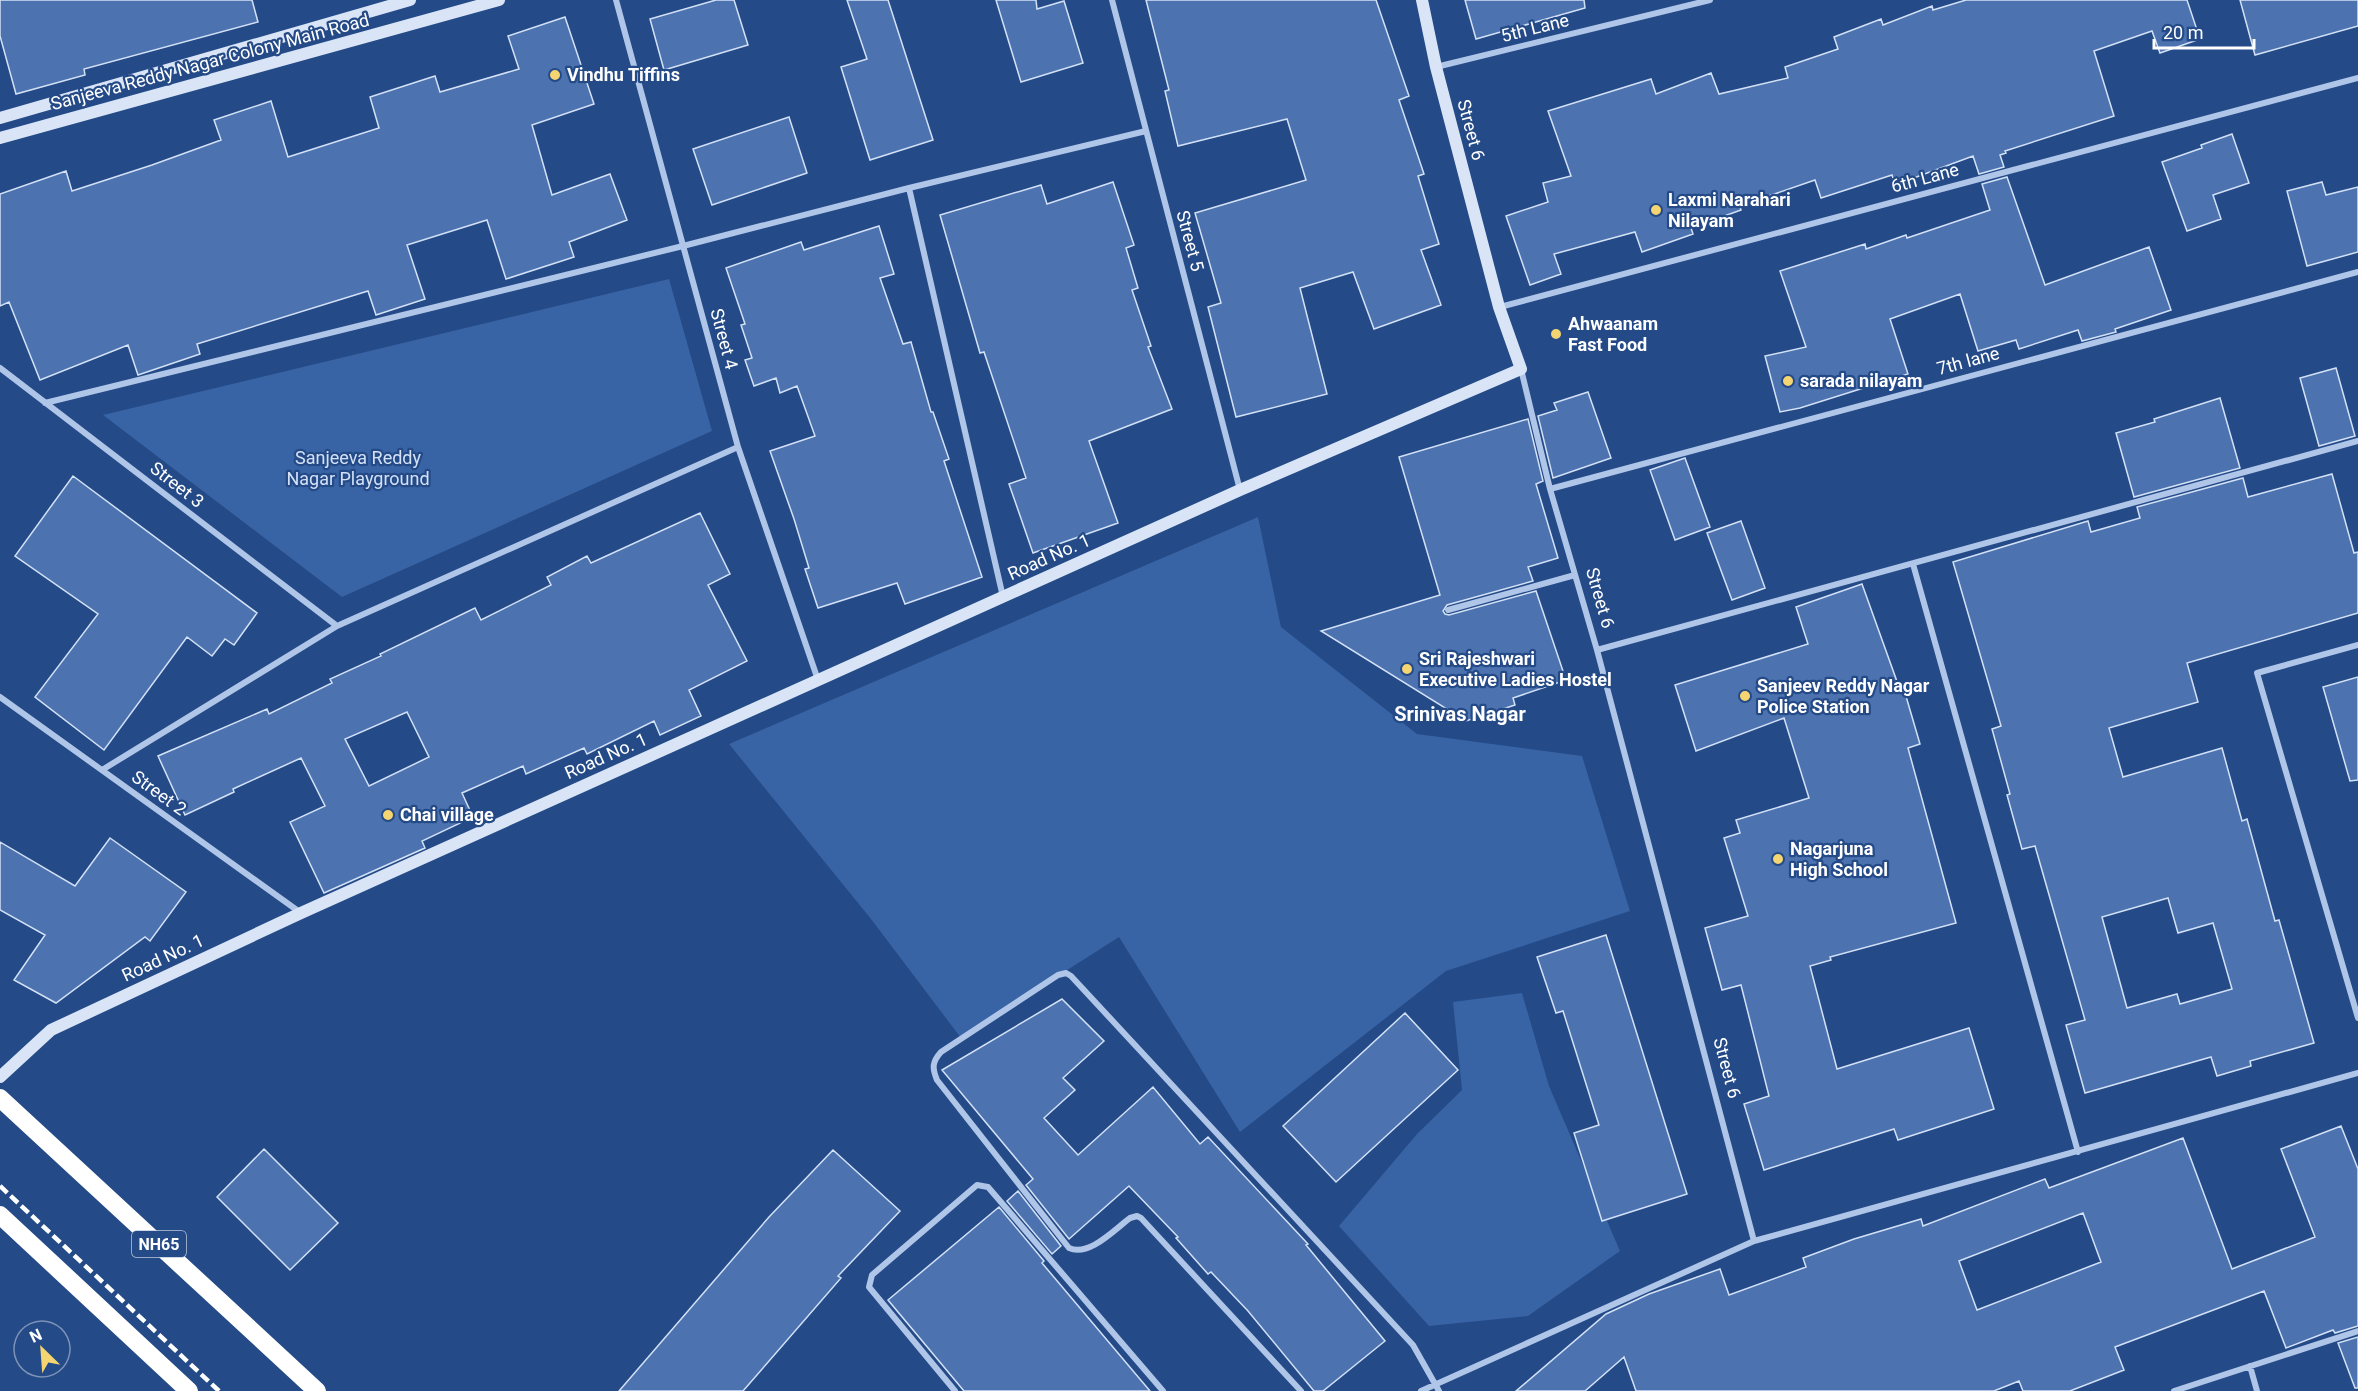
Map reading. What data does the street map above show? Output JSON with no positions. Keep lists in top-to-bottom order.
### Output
{
  "streets": {
    "highway": ["NH65"],
    "street": [
      "5th Lane",
      "Sanjeeva Reddy Nagar Colony Main Road",
      "Street 6",
      "6th Lane",
      "Street 5",
      "Street 4",
      "7th lane",
      "Street 3",
      "Road No. 1",
      "Street 2"
    ]
  },
  "crossings": [
    ["5th Lane", "Street 6"],
    ["Street 6", "6th Lane"],
    ["Street 6", "7th lane"],
    ["Street 6", "Road No. 1"],
    ["Street 5", "Road No. 1"],
    ["Street 4", "Road No. 1"],
    ["Road No. 1", "Street 2"]
  ],
  "districts": ["Srinivas Nagar"],
  "parks": ["Sanjeeva Reddy Nagar Playground"],
  "places": [
    "Vindhu Tiffins",
    "Laxmi Narahari Nilayam",
    "Ahwaanam Fast Food",
    "sarada nilayam",
    "Sri Rajeshwari Executive Ladies Hostel",
    "Sanjeev Reddy Nagar Police Station",
    "Chai village",
    "Nagarjuna High School"
  ],
  "scale_bar": "20 m",
  "north": "top left"
}
